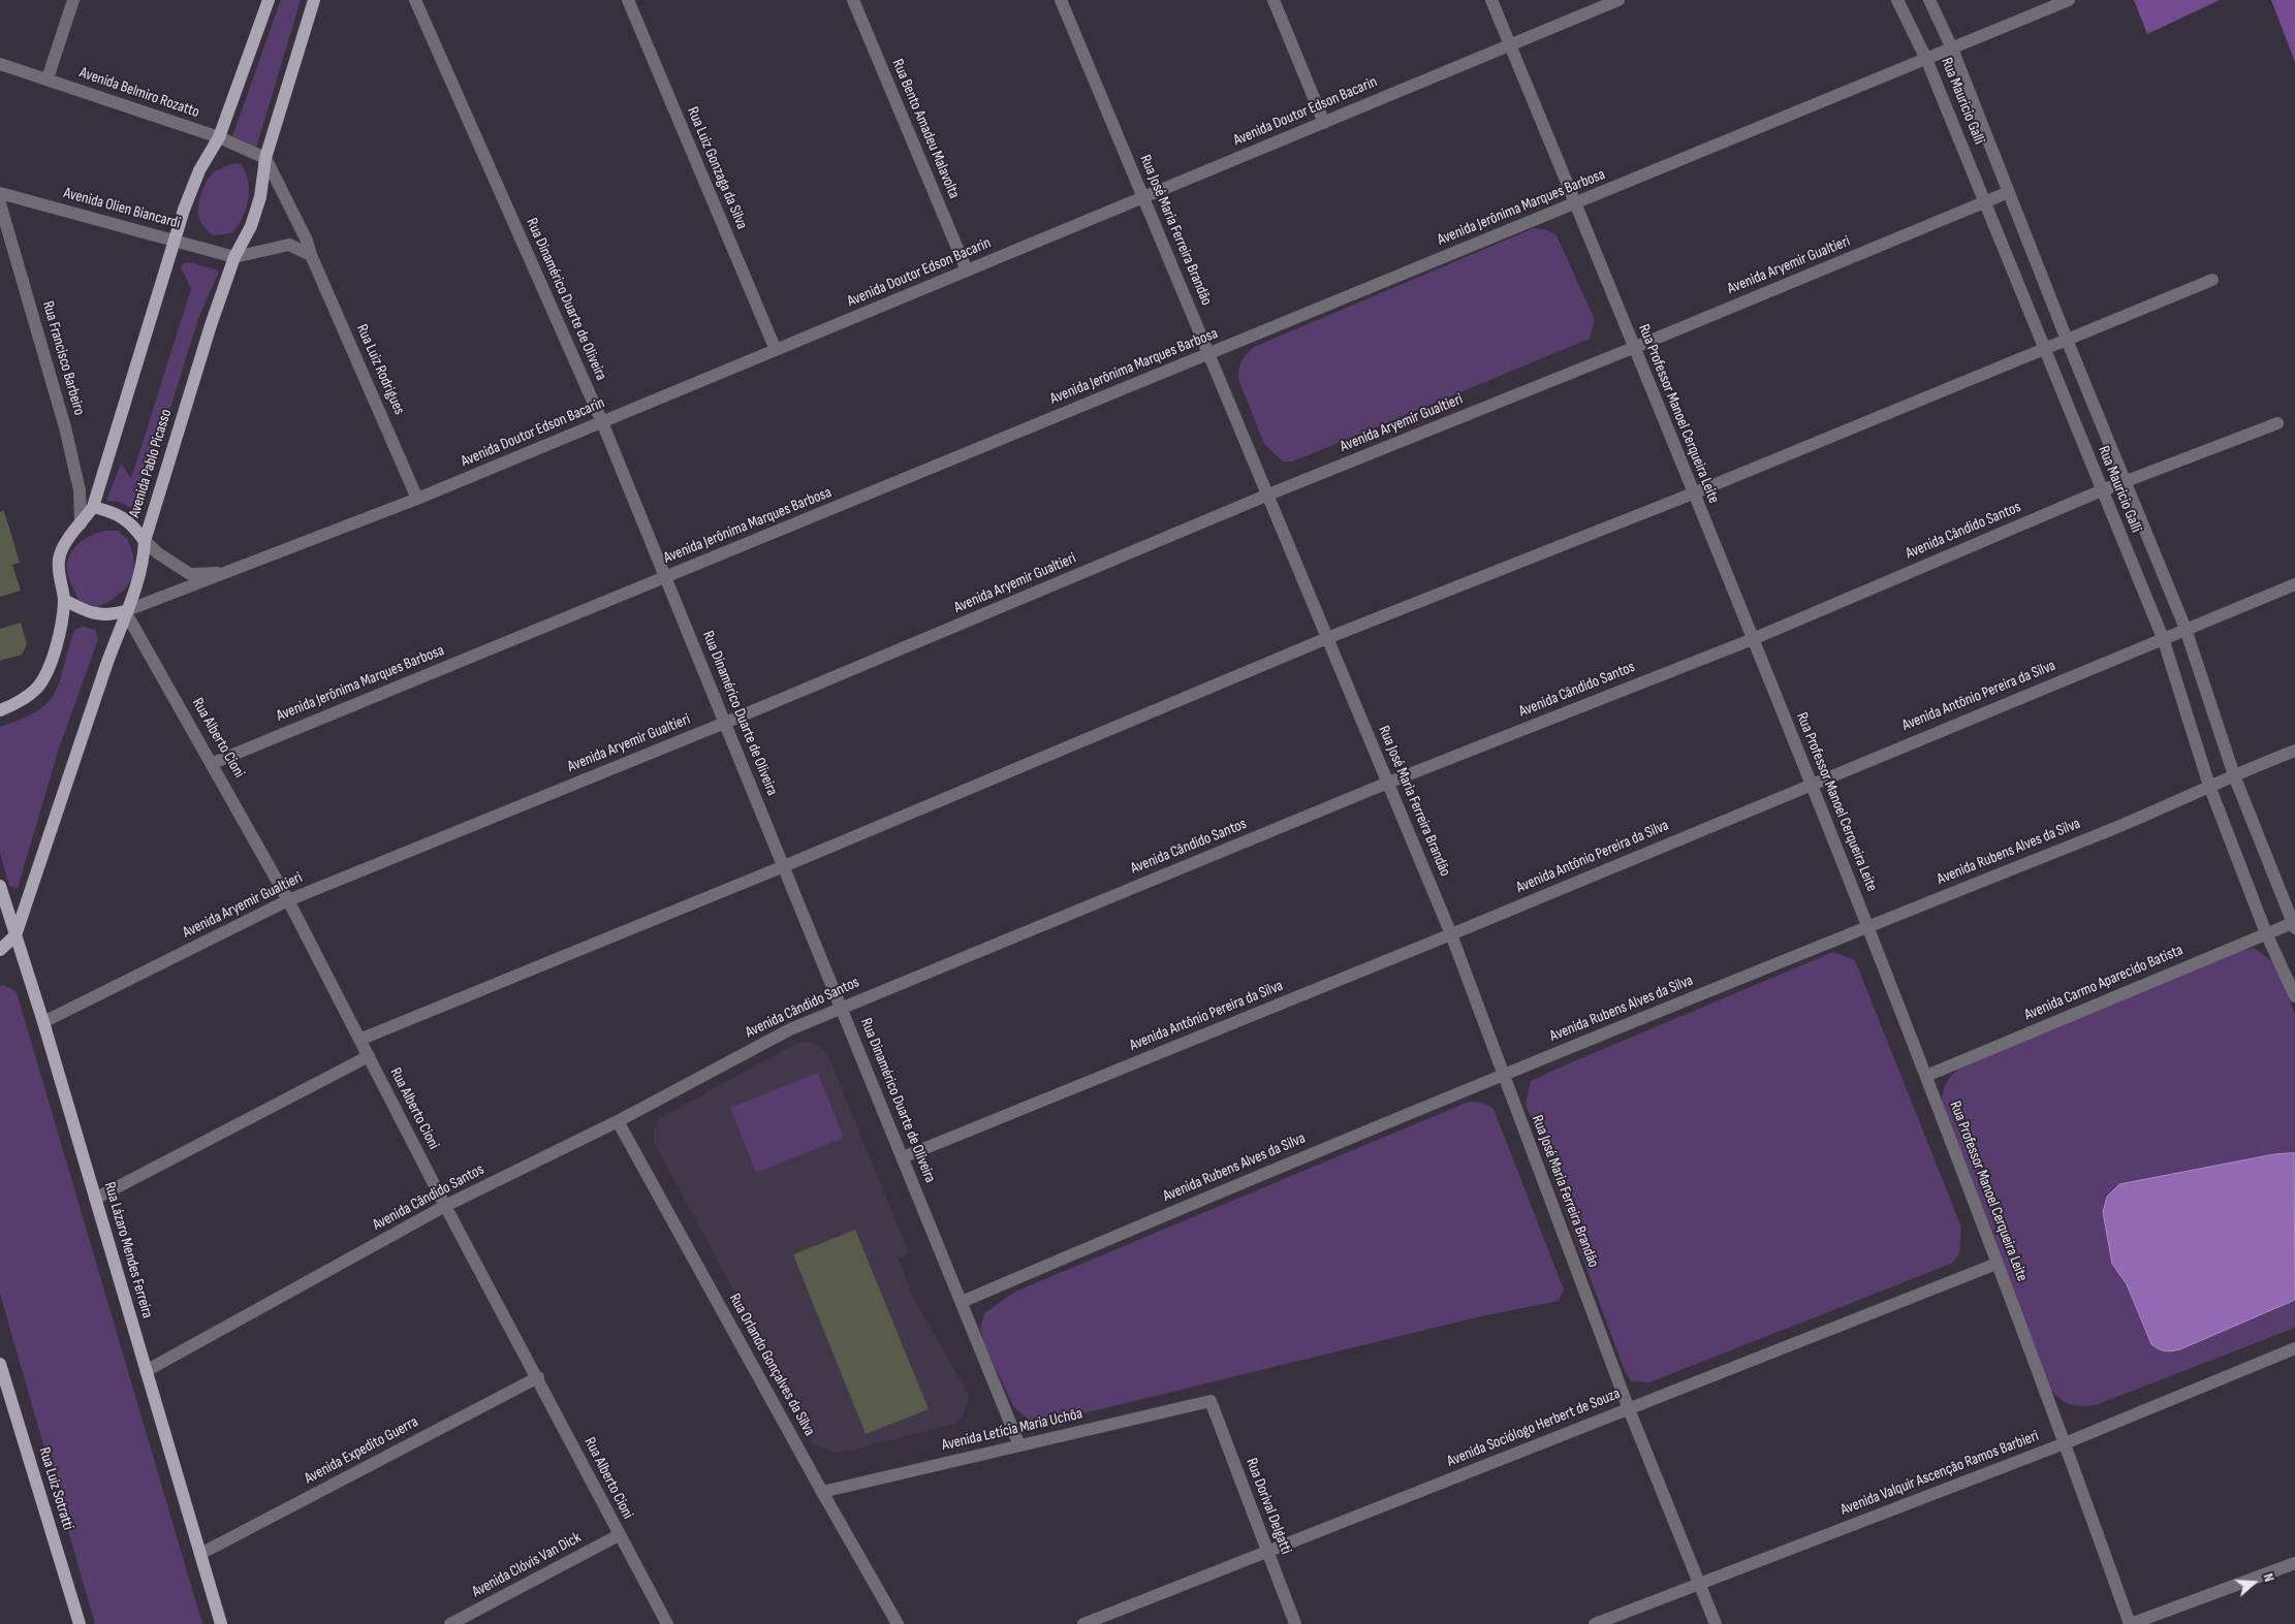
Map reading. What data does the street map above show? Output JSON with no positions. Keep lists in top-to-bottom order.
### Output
{
  "streets": {
    "main road": ["Avenida Pablo Picasso", "Rua Lázaro Mendes Ferreira", "Rua Luiz Sotratti"],
    "street": [
      "Avenida Belmiro Rozatto",
      "Rua Mauricio Galli",
      "Avenida Doutor Edson Bacarin",
      "Rua Bento Amadeu Malavolta",
      "Rua Luiz Gonzaga da Silva",
      "Avenida Jerônima Marques Barbosa",
      "Avenida Olien Biancardi",
      "Rua José Maria Ferreira Brandão",
      "Avenida Aryemir Gualtieri",
      "Rua Dinamérico Duarte de Oliveira",
      "Rua Francisco Barbeiro",
      "Rua Luiz Rodrigues",
      "Rua Professor Manoel Cerqueira Leite",
      "Avenida Cândido Santos",
      "Avenida Antônio Pereira da Silva",
      "Rua Alberto Cioni",
      "Avenida Rubens Alves da Silva",
      "Avenida Carmo Aparecido Batista",
      "Rua Orlando Gonçalves da Silva",
      "Avenida Sociólogo Herbert de Souza",
      "Avenida Letícia Maria Uchôa",
      "Avenida Expedito Guerra",
      "Avenida Valquir Ascenção Ramos Barbieri",
      "Rua Dorival Delgatti",
      "Avenida Clóvis Van Dick"
    ]
  },
  "crossings": [
    ["Avenida Belmiro Rozatto", "Rua Luiz Rodrigues"],
    ["Avenida Belmiro Rozatto", "Avenida Pablo Picasso"],
    ["Rua Mauricio Galli", "Avenida Jerônima Marques Barbosa"],
    ["Rua Mauricio Galli", "Avenida Aryemir Gualtieri"],
    ["Rua Mauricio Galli", "Avenida Cândido Santos"],
    ["Rua Mauricio Galli", "Avenida Antônio Pereira da Silva"],
    ["Rua Mauricio Galli", "Avenida Rubens Alves da Silva"],
    ["Rua Mauricio Galli", "Avenida Carmo Aparecido Batista"],
    ["Avenida Doutor Edson Bacarin", "Rua Bento Amadeu Malavolta"],
    ["Avenida Doutor Edson Bacarin", "Rua Luiz Gonzaga da Silva"],
    ["Avenida Doutor Edson Bacarin", "Rua José Maria Ferreira Brandão"],
    ["Avenida Doutor Edson Bacarin", "Rua Dinamérico Duarte de Oliveira"],
    ["Avenida Doutor Edson Bacarin", "Rua Francisco Barbeiro"],
    ["Avenida Doutor Edson Bacarin", "Rua Luiz Rodrigues"],
    ["Avenida Doutor Edson Bacarin", "Rua Professor Manoel Cerqueira Leite"],
    ["Avenida Doutor Edson Bacarin", "Avenida Pablo Picasso"],
    ["Avenida Doutor Edson Bacarin", "Rua Alberto Cioni"],
    ["Avenida Jerônima Marques Barbosa", "Rua José Maria Ferreira Brandão"],
    ["Avenida Jerônima Marques Barbosa", "Rua Dinamérico Duarte de Oliveira"],
    ["Avenida Jerônima Marques Barbosa", "Rua Professor Manoel Cerqueira Leite"],
    ["Avenida Jerônima Marques Barbosa", "Rua Alberto Cioni"],
    ["Avenida Olien Biancardi", "Avenida Pablo Picasso"],
    ["Rua José Maria Ferreira Brandão", "Avenida Aryemir Gualtieri"],
    ["Rua José Maria Ferreira Brandão", "Avenida Cândido Santos"],
    ["Rua José Maria Ferreira Brandão", "Avenida Antônio Pereira da Silva"],
    ["Rua José Maria Ferreira Brandão", "Avenida Rubens Alves da Silva"],
    ["Rua José Maria Ferreira Brandão", "Avenida Sociólogo Herbert de Souza"],
    ["Rua José Maria Ferreira Brandão", "Avenida Valquir Ascenção Ramos Barbieri"],
    ["Avenida Aryemir Gualtieri", "Rua Dinamérico Duarte de Oliveira"],
    ["Avenida Aryemir Gualtieri", "Rua Professor Manoel Cerqueira Leite"],
    ["Avenida Aryemir Gualtieri", "Rua Alberto Cioni"],
    ["Avenida Aryemir Gualtieri", "Rua Lázaro Mendes Ferreira"],
    ["Rua Dinamérico Duarte de Oliveira", "Avenida Cândido Santos"],
    ["Rua Dinamérico Duarte de Oliveira", "Avenida Antônio Pereira da Silva"],
    ["Rua Dinamérico Duarte de Oliveira", "Avenida Rubens Alves da Silva"],
    ["Rua Dinamérico Duarte de Oliveira", "Avenida Letícia Maria Uchôa"],
    ["Rua Francisco Barbeiro", "Avenida Pablo Picasso"],
    ["Rua Francisco Barbeiro", "Rua Alberto Cioni"],
    ["Rua Luiz Rodrigues", "Avenida Pablo Picasso"],
    ["Rua Professor Manoel Cerqueira Leite", "Avenida Cândido Santos"],
    ["Rua Professor Manoel Cerqueira Leite", "Avenida Antônio Pereira da Silva"],
    ["Rua Professor Manoel Cerqueira Leite", "Avenida Rubens Alves da Silva"],
    ["Rua Professor Manoel Cerqueira Leite", "Avenida Carmo Aparecido Batista"],
    ["Rua Professor Manoel Cerqueira Leite", "Avenida Sociólogo Herbert de Souza"],
    ["Rua Professor Manoel Cerqueira Leite", "Avenida Valquir Ascenção Ramos Barbieri"],
    ["Avenida Pablo Picasso", "Rua Alberto Cioni"],
    ["Avenida Pablo Picasso", "Rua Lázaro Mendes Ferreira"],
    ["Avenida Cândido Santos", "Rua Alberto Cioni"],
    ["Avenida Cândido Santos", "Rua Lázaro Mendes Ferreira"],
    ["Avenida Cândido Santos", "Rua Orlando Gonçalves da Silva"],
    ["Rua Alberto Cioni", "Avenida Expedito Guerra"],
    ["Rua Alberto Cioni", "Avenida Clóvis Van Dick"],
    ["Rua Lázaro Mendes Ferreira", "Avenida Expedito Guerra"],
    ["Rua Orlando Gonçalves da Silva", "Avenida Letícia Maria Uchôa"],
    ["Avenida Sociólogo Herbert de Souza", "Rua Dorival Delgatti"],
    ["Avenida Letícia Maria Uchôa", "Rua Dorival Delgatti"]
  ],
  "north": "right"
}
